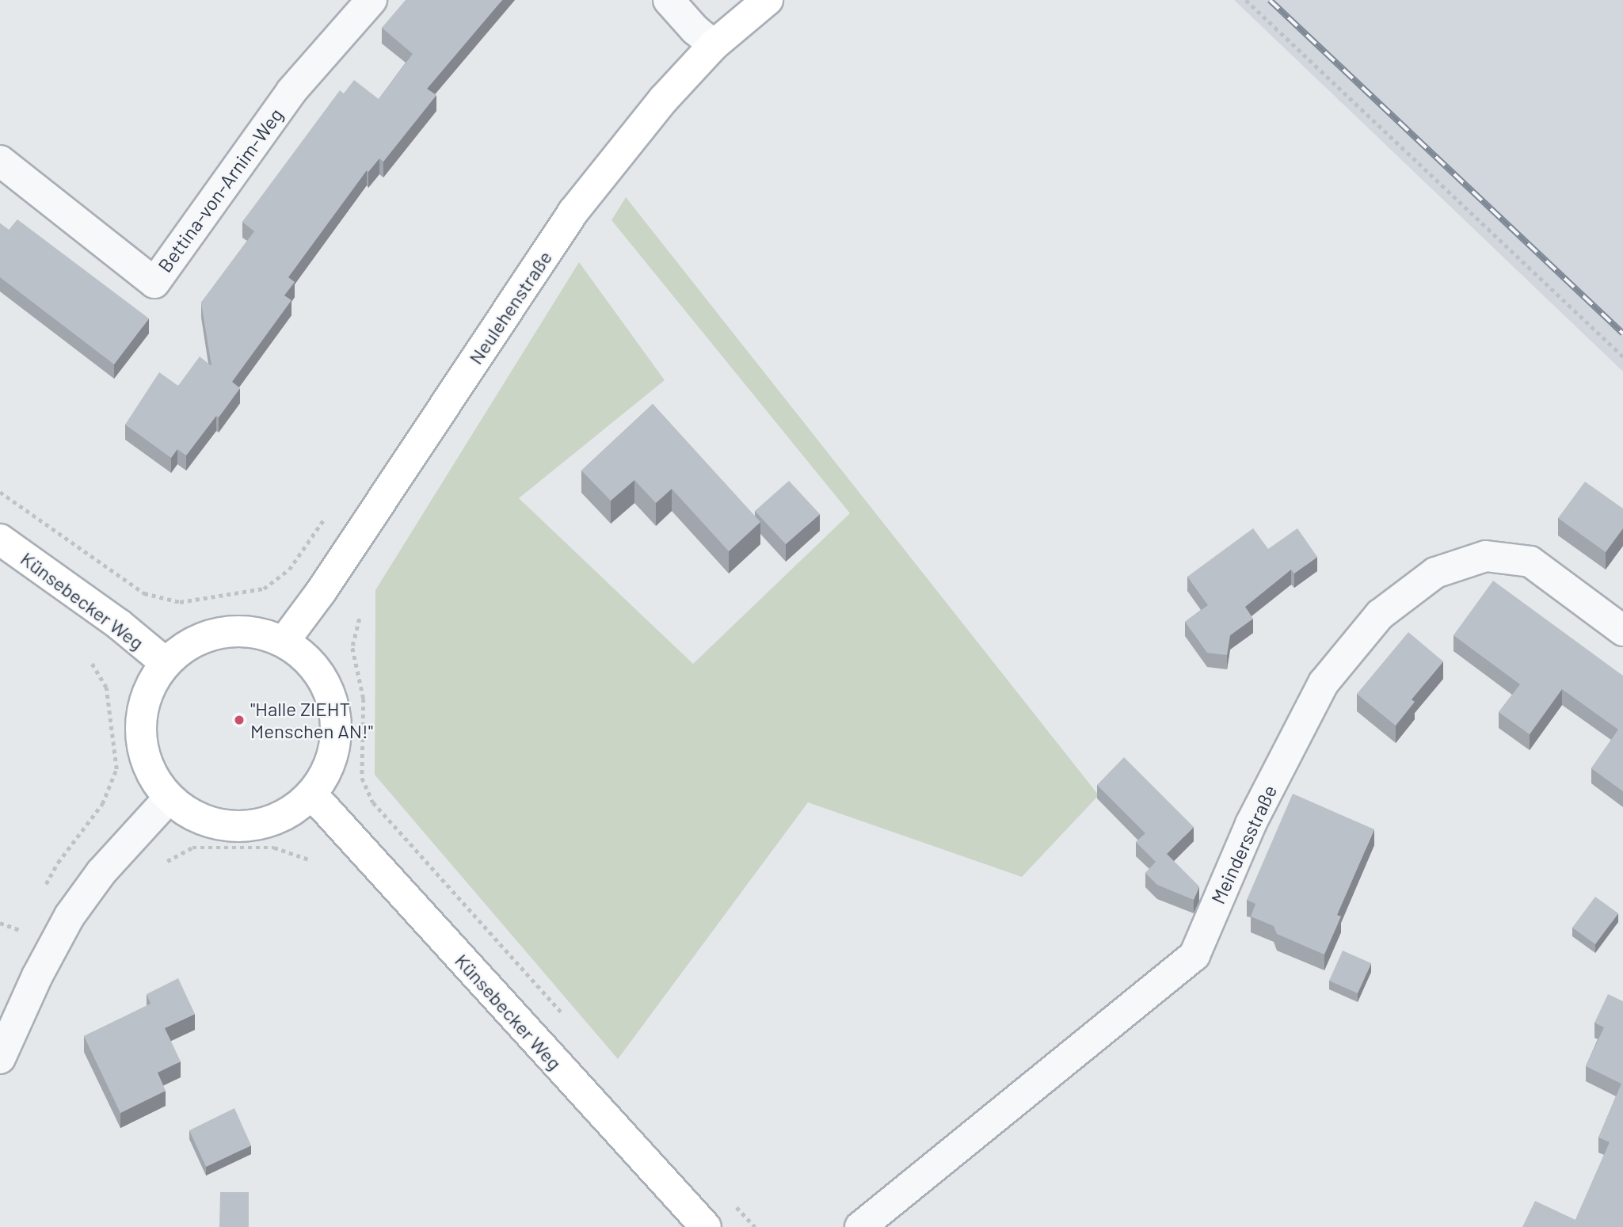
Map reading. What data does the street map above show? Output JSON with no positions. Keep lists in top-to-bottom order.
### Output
{
  "streets": {
    "street": [
      "Bettina-von-Arnim-Weg",
      "Neulehenstraße",
      "Künsebecker Weg",
      "Meindersstraße"
    ]
  },
  "crossings": [
    ["Neulehenstraße", "Künsebecker Weg"]
  ],
  "places": ["\"Halle ZIEHT Menschen AN!\""]
}
